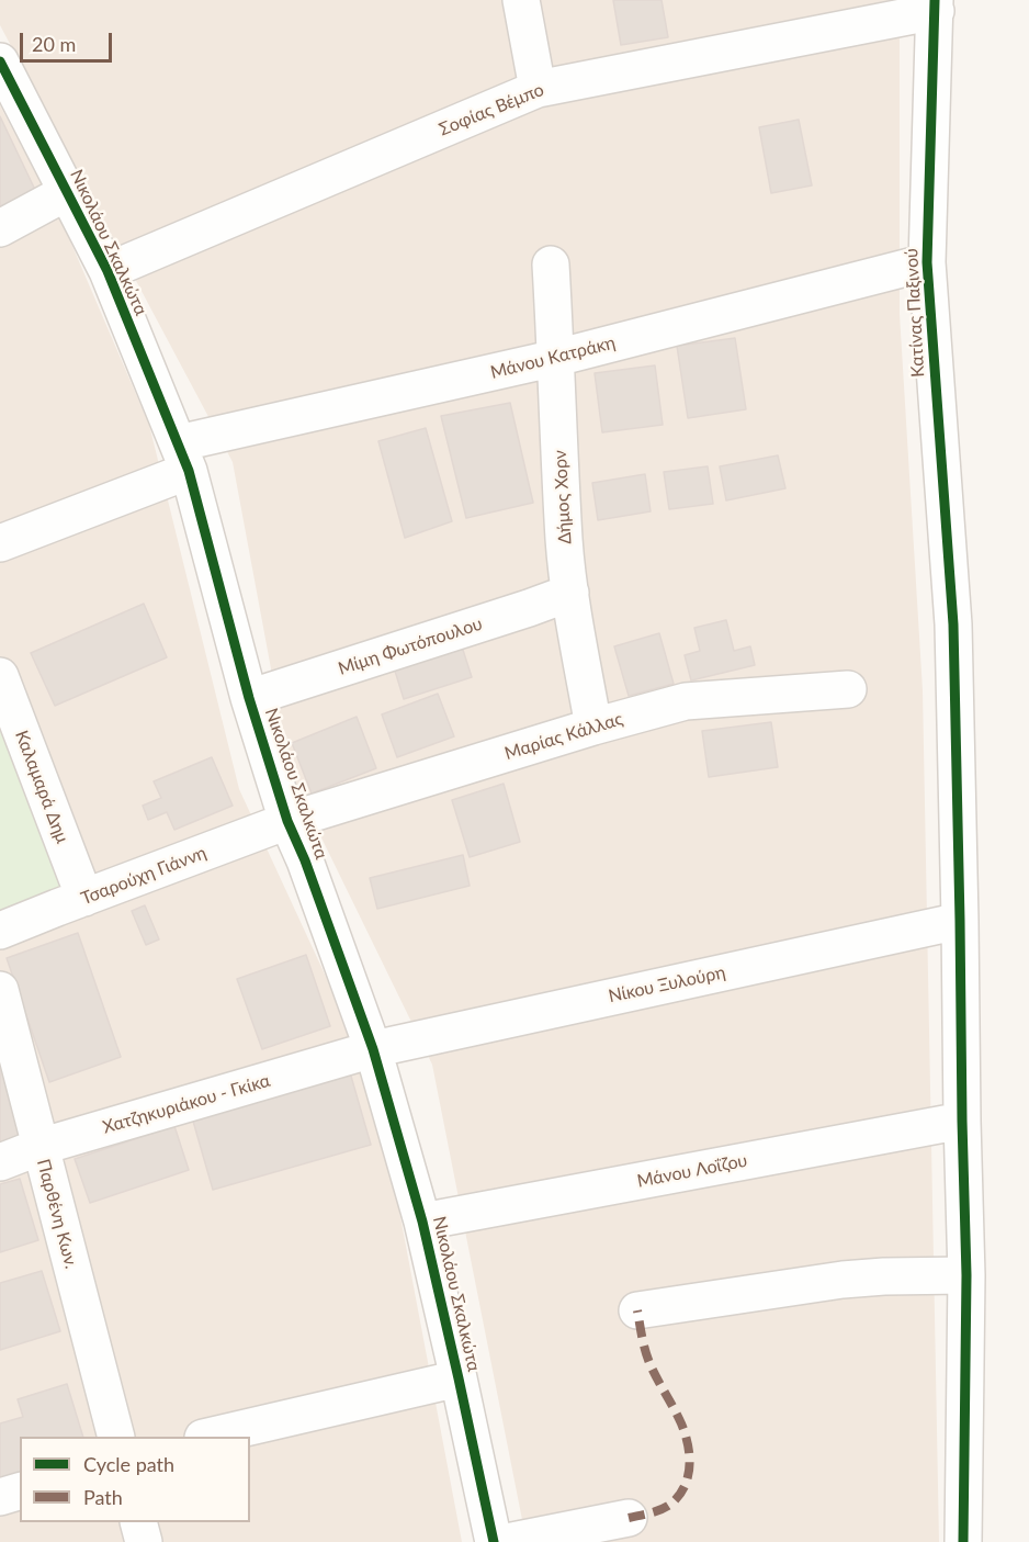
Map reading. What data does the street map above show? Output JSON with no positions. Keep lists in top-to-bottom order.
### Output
{
  "streets": {
    "street": [
      "Σοφίας Βέμπο",
      "Νικολάου Σκαλκώτα",
      "Κατίνας Παξινού",
      "Μάνου Κατράκη",
      "Δήμος Χορν",
      "Μίμη Φωτόπουλου",
      "Μαρίας Κάλλας",
      "Καλαμαρά Δημ",
      "Τσαρούχη Γιάννη",
      "Νίκου Ξυλούρη",
      "Χατζηκυριάκου - Γκίκα",
      "Μάνου Λοΐζου",
      "Παρθένη Κων."
    ]
  },
  "crossings": [
    ["Σοφίας Βέμπο", "Νικολάου Σκαλκώτα"],
    ["Σοφίας Βέμπο", "Κατίνας Παξινού"],
    ["Νικολάου Σκαλκώτα", "Μάνου Κατράκη"],
    ["Νικολάου Σκαλκώτα", "Μίμη Φωτόπουλου"],
    ["Νικολάου Σκαλκώτα", "Μαρίας Κάλλας"],
    ["Νικολάου Σκαλκώτα", "Τσαρούχη Γιάννη"],
    ["Νικολάου Σκαλκώτα", "Νίκου Ξυλούρη"],
    ["Νικολάου Σκαλκώτα", "Χατζηκυριάκου - Γκίκα"],
    ["Νικολάου Σκαλκώτα", "Μάνου Λοΐζου"],
    ["Κατίνας Παξινού", "Μάνου Κατράκη"],
    ["Κατίνας Παξινού", "Νίκου Ξυλούρη"],
    ["Κατίνας Παξινού", "Μάνου Λοΐζου"],
    ["Μάνου Κατράκη", "Δήμος Χορν"],
    ["Δήμος Χορν", "Μίμη Φωτόπουλου"],
    ["Δήμος Χορν", "Μαρίας Κάλλας"],
    ["Μαρίας Κάλλας", "Τσαρούχη Γιάννη"],
    ["Καλαμαρά Δημ", "Τσαρούχη Γιάννη"],
    ["Νίκου Ξυλούρη", "Χατζηκυριάκου - Γκίκα"],
    ["Χατζηκυριάκου - Γκίκα", "Παρθένη Κων."]
  ],
  "legend": ["Cycle path", "Path"],
  "scale_bar": "20 m"
}
